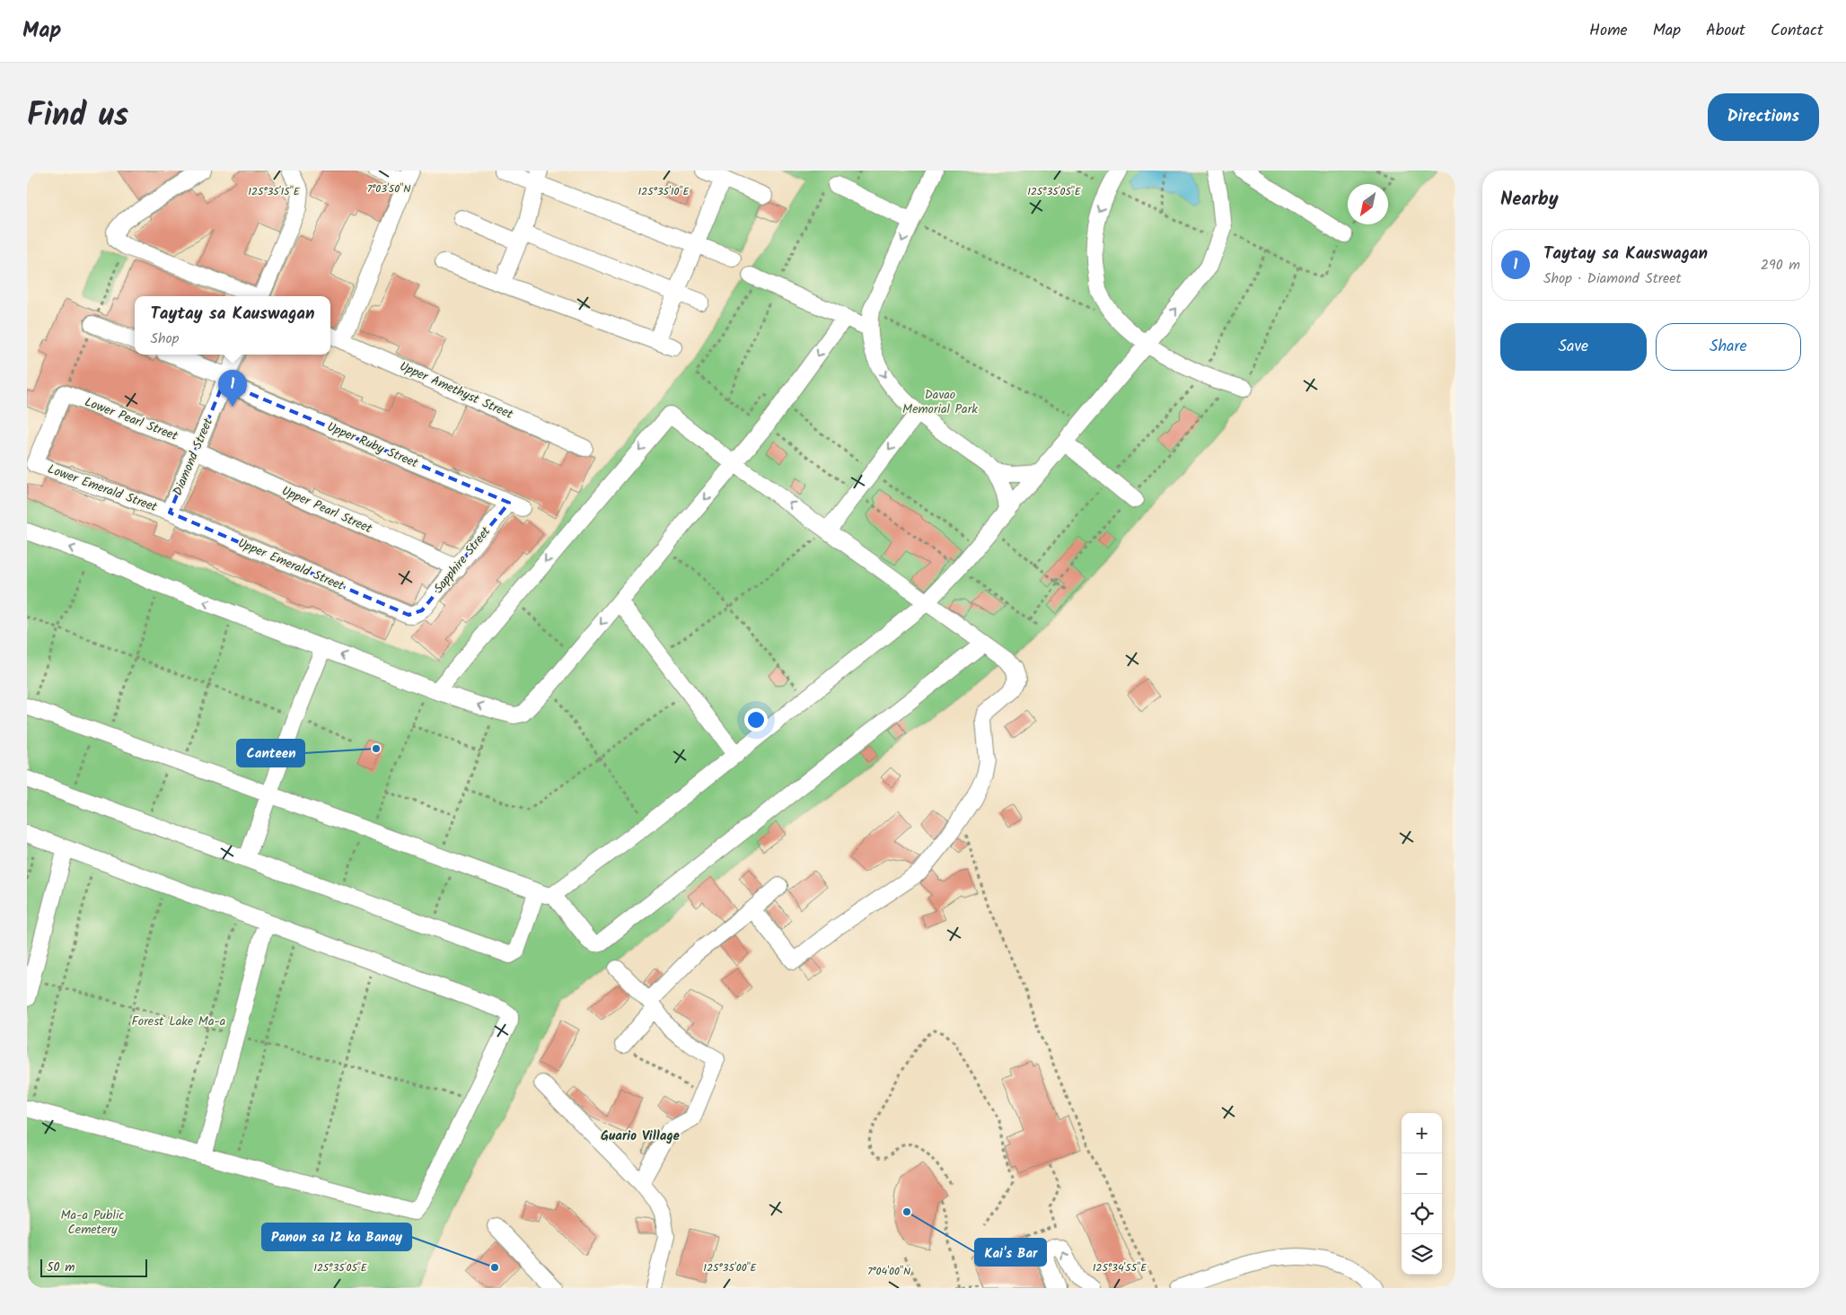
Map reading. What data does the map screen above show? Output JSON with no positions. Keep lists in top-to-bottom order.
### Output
{
  "streets": {
    "street": [
      "Upper Amethyst Street",
      "Lower Pearl Street",
      "Upper Ruby Street",
      "Diamond Street",
      "Lower Emerald Street",
      "Upper Pearl Street",
      "Sapphire Street",
      "Upper Emerald Street"
    ]
  },
  "crossings": [
    ["Lower Pearl Street", "Diamond Street"],
    ["Lower Pearl Street", "Lower Emerald Street"],
    ["Lower Pearl Street", "Upper Pearl Street"],
    ["Upper Ruby Street", "Diamond Street"],
    ["Upper Ruby Street", "Sapphire Street"],
    ["Diamond Street", "Lower Emerald Street"],
    ["Diamond Street", "Upper Pearl Street"],
    ["Diamond Street", "Upper Emerald Street"],
    ["Lower Emerald Street", "Upper Emerald Street"],
    ["Upper Pearl Street", "Sapphire Street"],
    ["Sapphire Street", "Upper Emerald Street"]
  ],
  "districts": ["Guario Village"],
  "parks": ["Davao Memorial Park", "Forest Lake Ma-a", "Ma-a Public Cemetery"],
  "places": ["Canteen", "Kai's Bar", "Panon sa 12 ka Banay"],
  "scale_bar": "50 m",
  "north": "bottom left",
  "page": {
    "header": "Map",
    "nav": [
      "Home",
      "Map",
      "About",
      "Contact"
    ],
    "title": "Find us",
    "buttons": [
      "Directions",
      ["Save", "Share"]
    ],
    "heading": "Nearby",
    "list": [
      {
        "mark": "1",
        "name": "Taytay sa Kauswagan",
        "note": "Shop · Diamond Street",
        "value": "290 m"
      }
    ],
    "popup": ["Taytay sa Kauswagan", "Shop"],
    "pins": "1",
    "map_buttons": ["+", "−"],
    "scale": "50 m"
  },
  "coordinates": [
    "7°03'50\"N",
    "125°35'15\"E",
    "125°35'10\"E",
    "125°35'05\"E",
    "125°35'00\"E",
    "125°34'55\"E",
    "7°04'00\"N"
  ]
}
